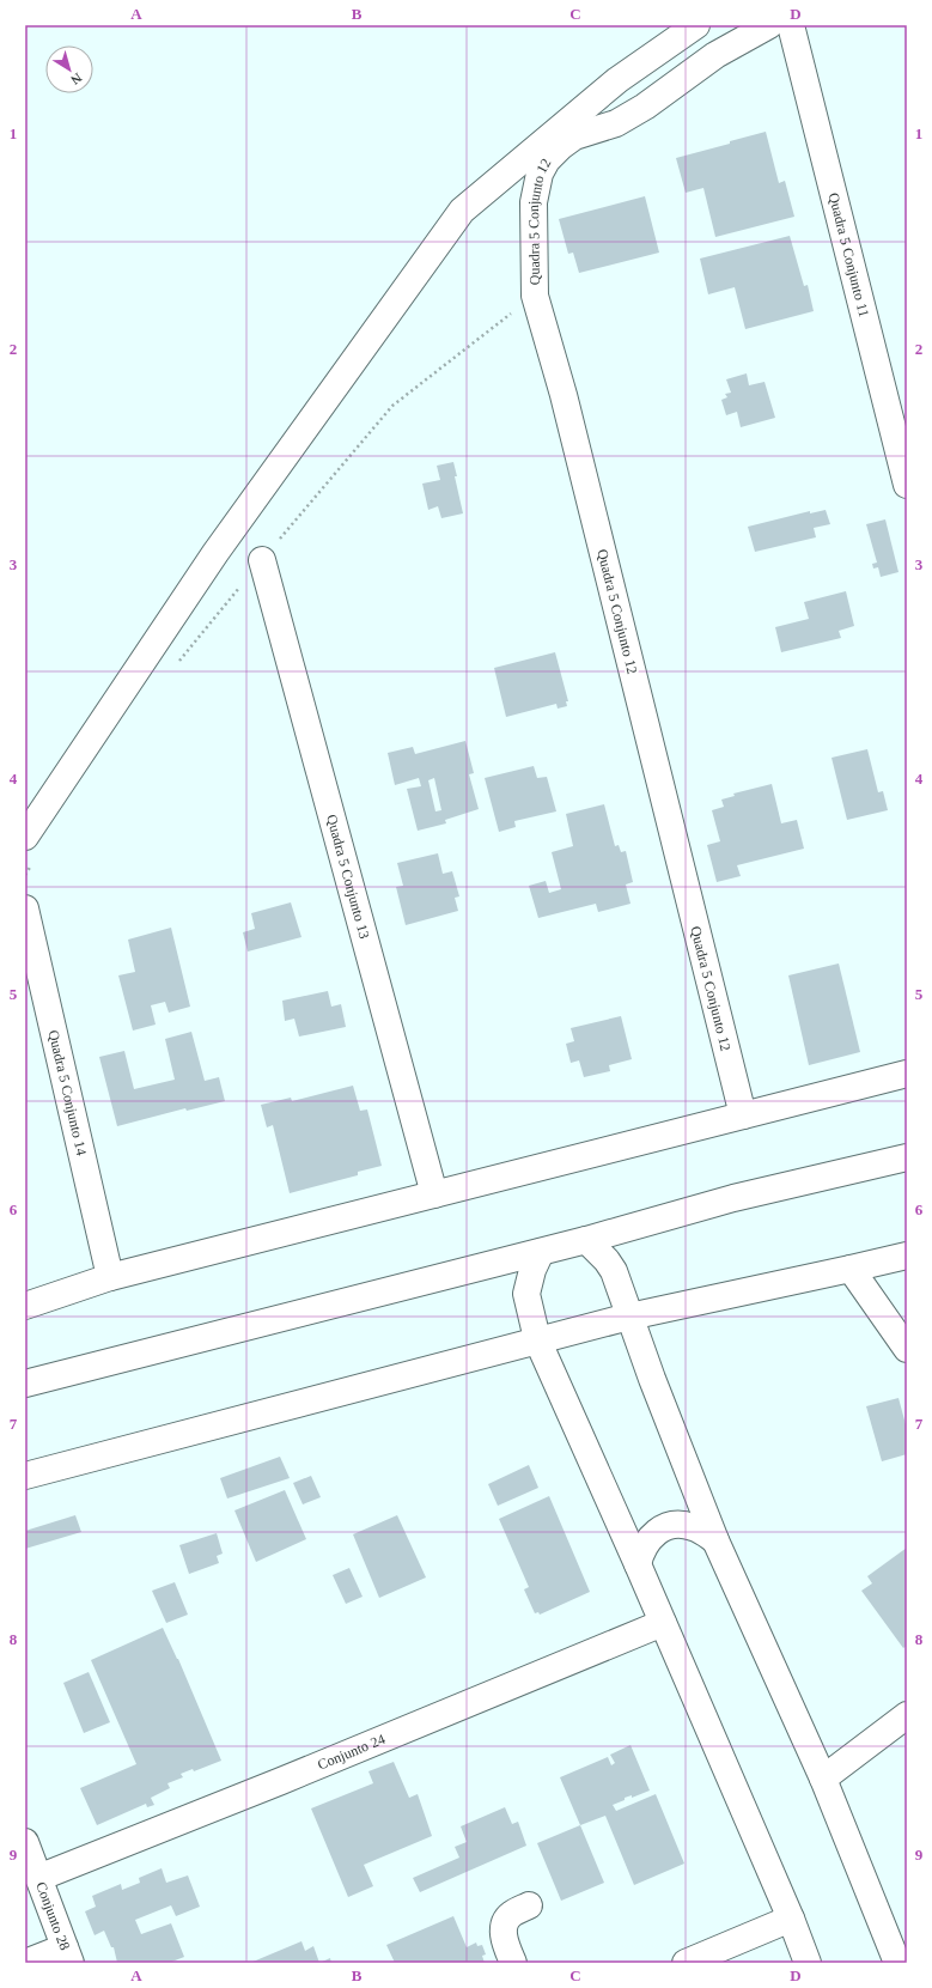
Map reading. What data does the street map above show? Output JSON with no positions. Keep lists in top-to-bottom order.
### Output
{
  "streets": {
    "street": [
      "Quadra 5 Conjunto 12",
      "Quadra 5 Conjunto 11",
      "Quadra 5 Conjunto 13",
      "Quadra 5 Conjunto 14",
      "Conjunto 24",
      "Conjunto 28"
    ]
  },
  "crossings": [
    ["Conjunto 24", "Conjunto 28"]
  ],
  "north": "bottom right",
  "grid": {
    "columns": [
      "A",
      "B",
      "C",
      "D"
    ],
    "rows": [
      "1",
      "2",
      "3",
      "4",
      "5",
      "6",
      "7",
      "8",
      "9"
    ]
  }
}
